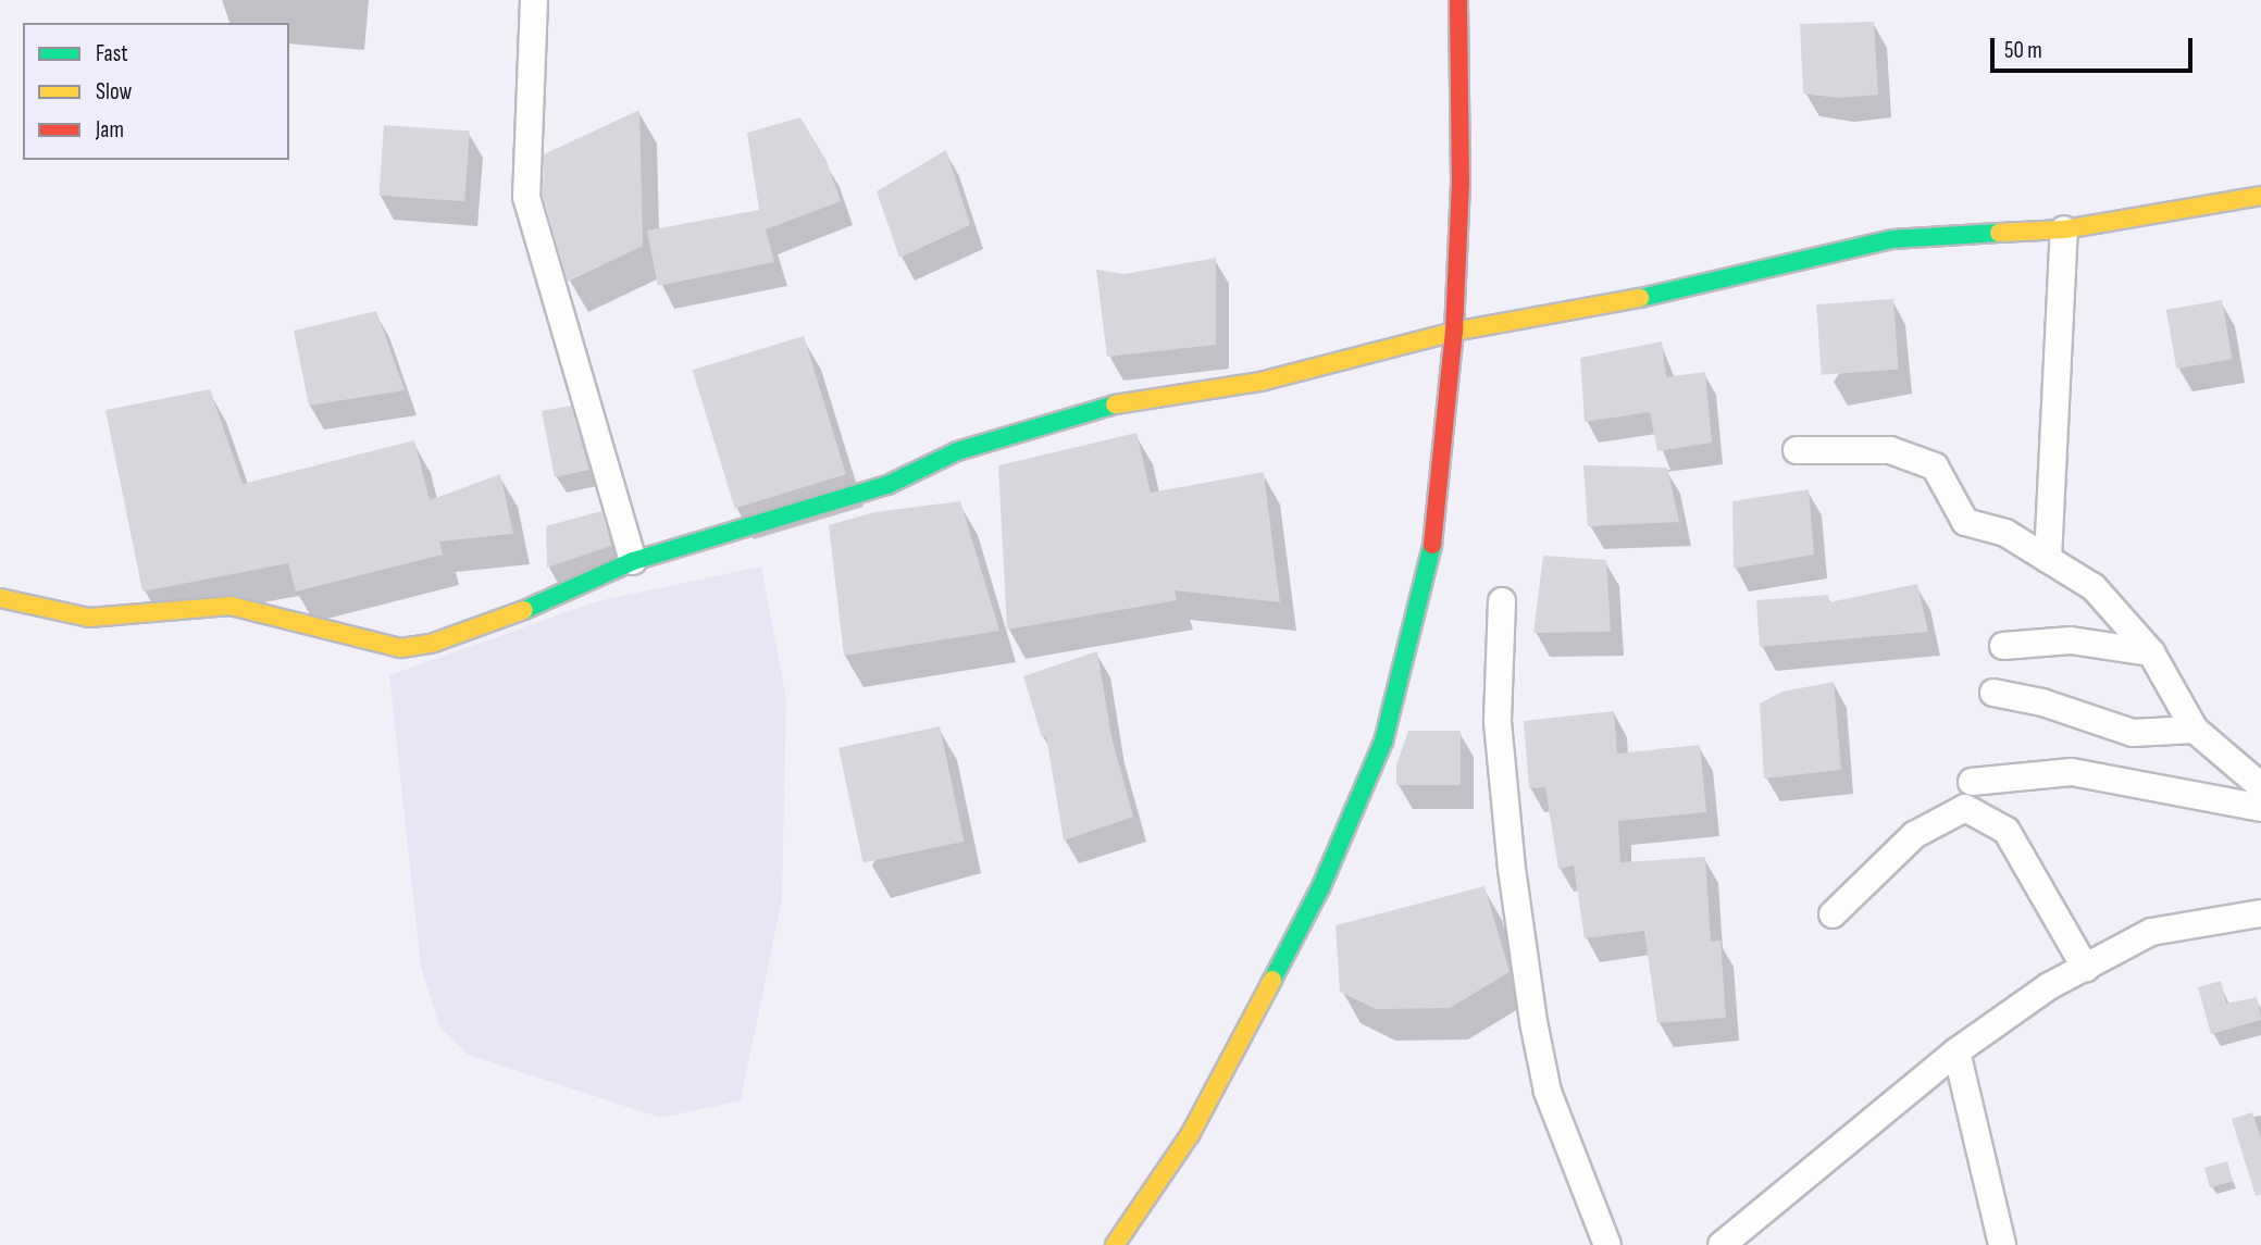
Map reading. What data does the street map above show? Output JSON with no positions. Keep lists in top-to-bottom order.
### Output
{
  "legend": ["Fast", "Slow", "Jam"],
  "scale_bar": "50 m"
}
